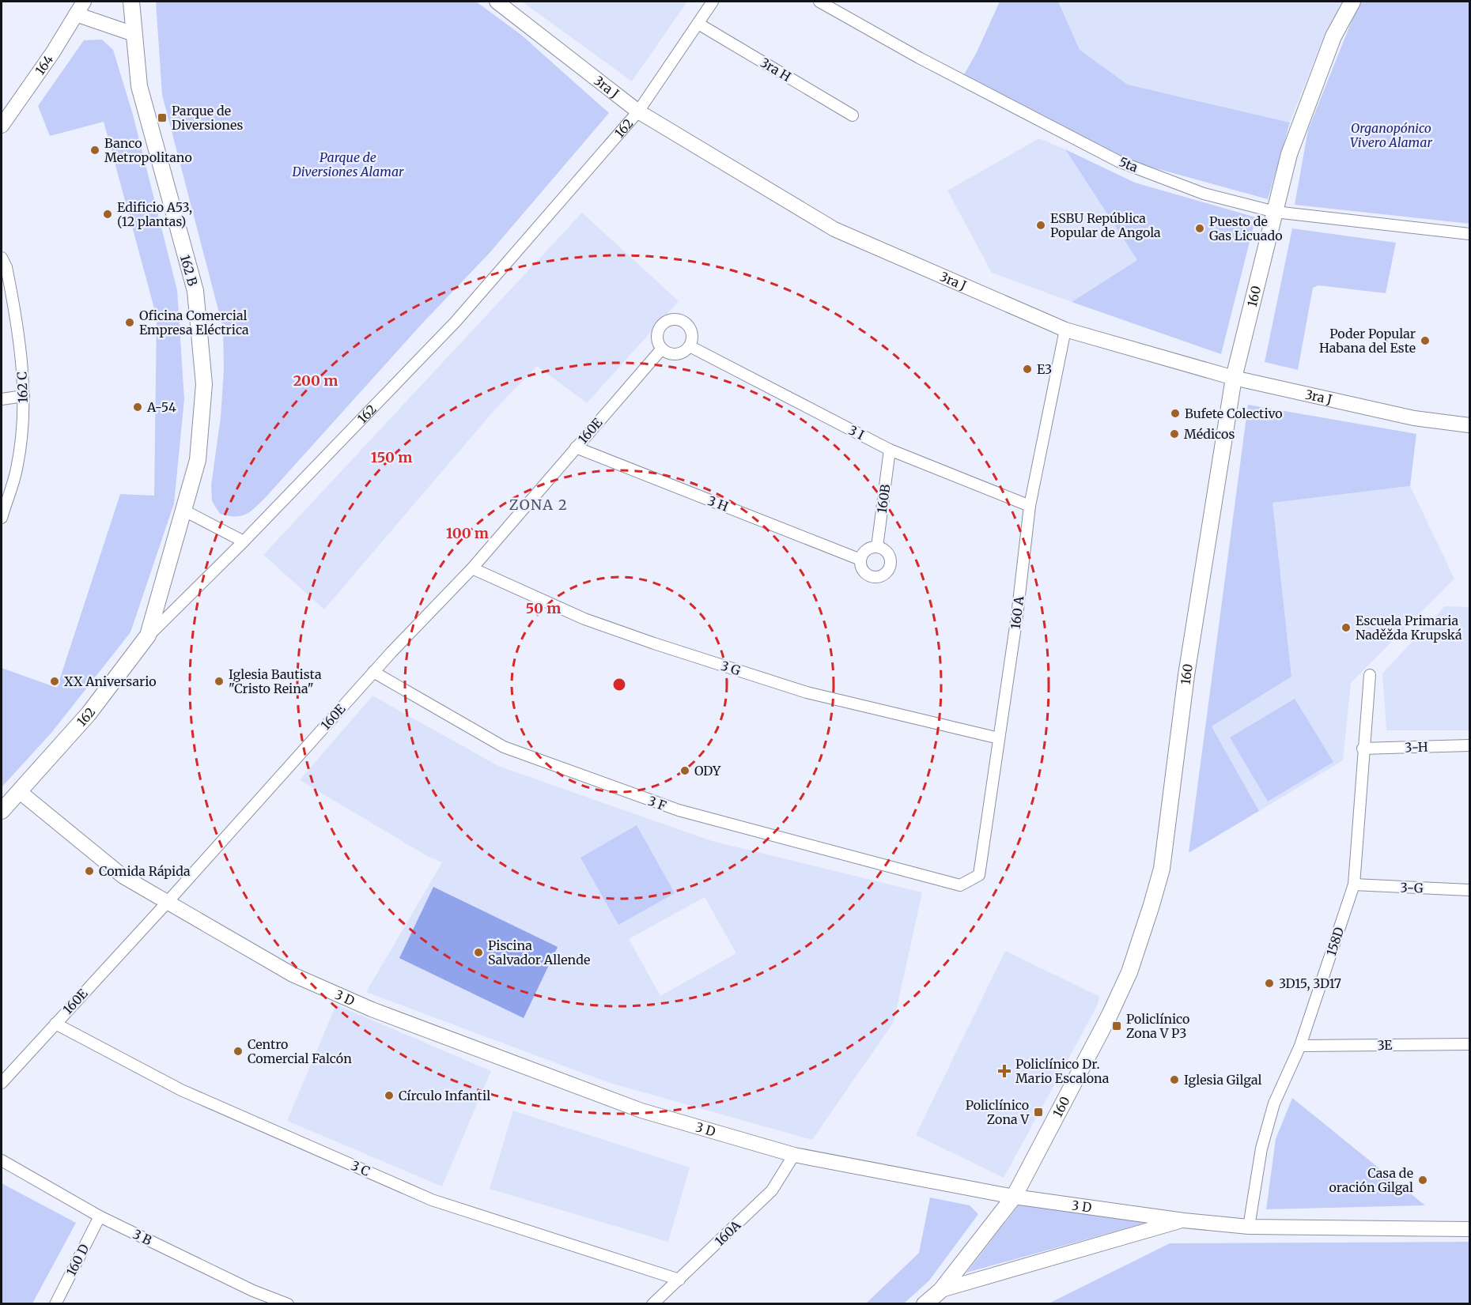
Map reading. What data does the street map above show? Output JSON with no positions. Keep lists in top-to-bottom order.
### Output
{
  "streets": {
    "main road": ["162", "162 B", "160"],
    "street": [
      "164",
      "3ra H",
      "3ra J",
      "5ta",
      "162 C",
      "160E",
      "3 I",
      "160B",
      "3 H",
      "160 A",
      "3 G",
      "3-H",
      "3 F",
      "3-G",
      "158D",
      "3 D",
      "3E",
      "3 C",
      "160A",
      "3 B",
      "160 D"
    ]
  },
  "crossings": [
    ["3ra H", "162"],
    ["3ra J", "162"],
    ["3ra J", "160"],
    ["3ra J", "160 A"],
    ["162", "162 B"],
    ["162", "3 D"],
    ["5ta", "160"],
    ["160", "3 D"],
    ["160E", "3 I"],
    ["160E", "3 H"],
    ["160E", "3 G"],
    ["160E", "3 F"],
    ["160E", "3 D"],
    ["160E", "3 C"],
    ["3 I", "160B"],
    ["3 I", "160 A"],
    ["160B", "3 H"],
    ["160 A", "3 G"],
    ["160 A", "3 F"],
    ["3-H", "158D"],
    ["3-G", "158D"],
    ["158D", "3 D"],
    ["158D", "3E"],
    ["3 D", "160A"],
    ["3 C", "160A"],
    ["3 B", "160 D"]
  ],
  "districts": ["ZONA 2"],
  "parks": ["Organopónico Vivero Alamar", "Parque de Diversiones Alamar"],
  "places": {
    "transit": ["Parque de Diversiones", "Policlínico Zona V P3", "Policlínico Zona V"],
    "other": [
      "Banco Metropolitano",
      "Edificio A53, (12 plantas)",
      "ESBU República Popular de Angola",
      "Puesto de Gas Licuado",
      "Oficina Comercial Empresa Eléctrica",
      "Poder Popular Habana del Este",
      "E3",
      "A-54",
      "Bufete Colectivo",
      "Médicos",
      "Escuela Primaria Naděžda Krupská",
      "XX Aniversario",
      "Iglesia Bautista \"Cristo Reina\"",
      "ODY",
      "Comida Rápida",
      "Piscina Salvador Allende",
      "3D15, 3D17",
      "Centro Comercial Falcón",
      "Iglesia Gilgal",
      "Círculo Infantil",
      "Casa de oración Gilgal"
    ],
    "health": ["Policlínico Dr. Mario Escalona"]
  },
  "rings": [
    "200 m",
    "150 m",
    "100 m",
    "50 m"
  ]
}
